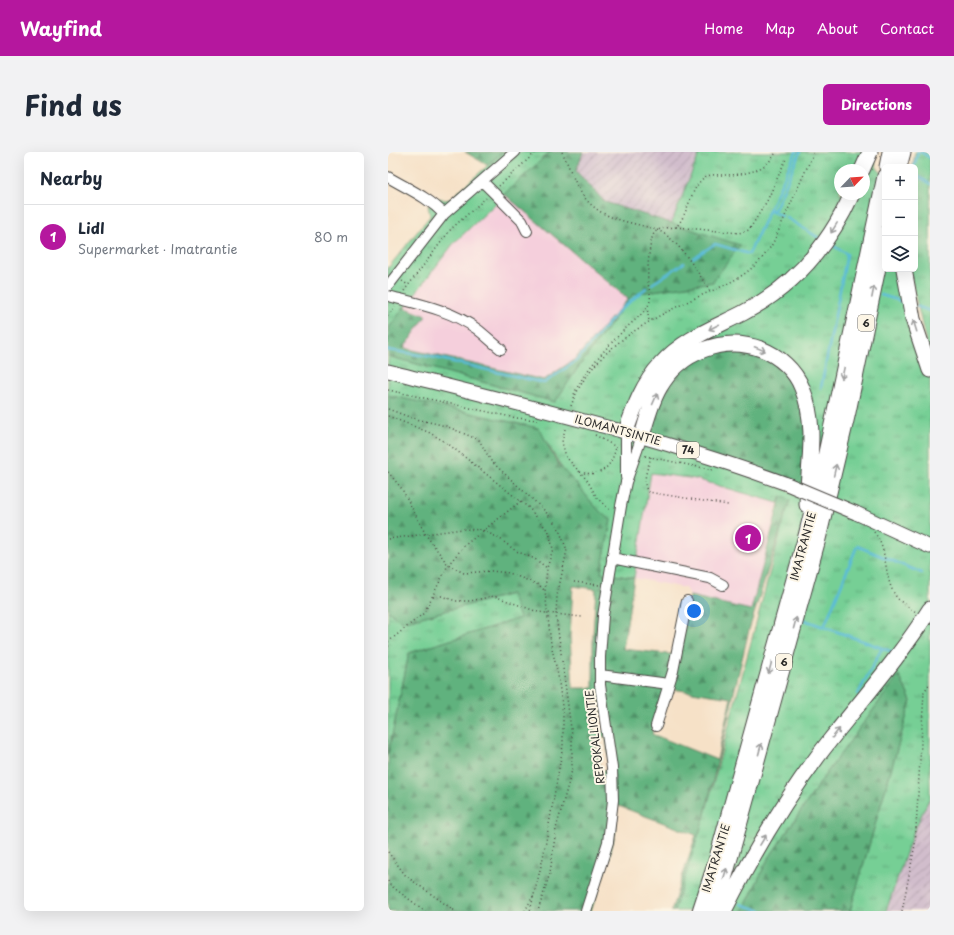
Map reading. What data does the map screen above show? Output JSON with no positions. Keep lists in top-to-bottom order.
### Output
{
  "streets": {
    "highway": ["6", "IMATRANTIE"],
    "main road": ["ILOMANTSINTIE", "74"],
    "street": ["REPOKALLIONTIE"]
  },
  "crossings": [
    ["ILOMANTSINTIE", "REPOKALLIONTIE"]
  ],
  "north": "top right",
  "page": {
    "header": "Wayfind",
    "nav": [
      "Home",
      "Map",
      "About",
      "Contact"
    ],
    "title": "Find us",
    "buttons": "Directions",
    "heading": "Nearby",
    "map_buttons": ["+", "−"],
    "list": [
      {
        "mark": "1",
        "name": "Lidl",
        "note": "Supermarket · Imatrantie",
        "value": "80 m"
      }
    ],
    "pins": "1"
  }
}
